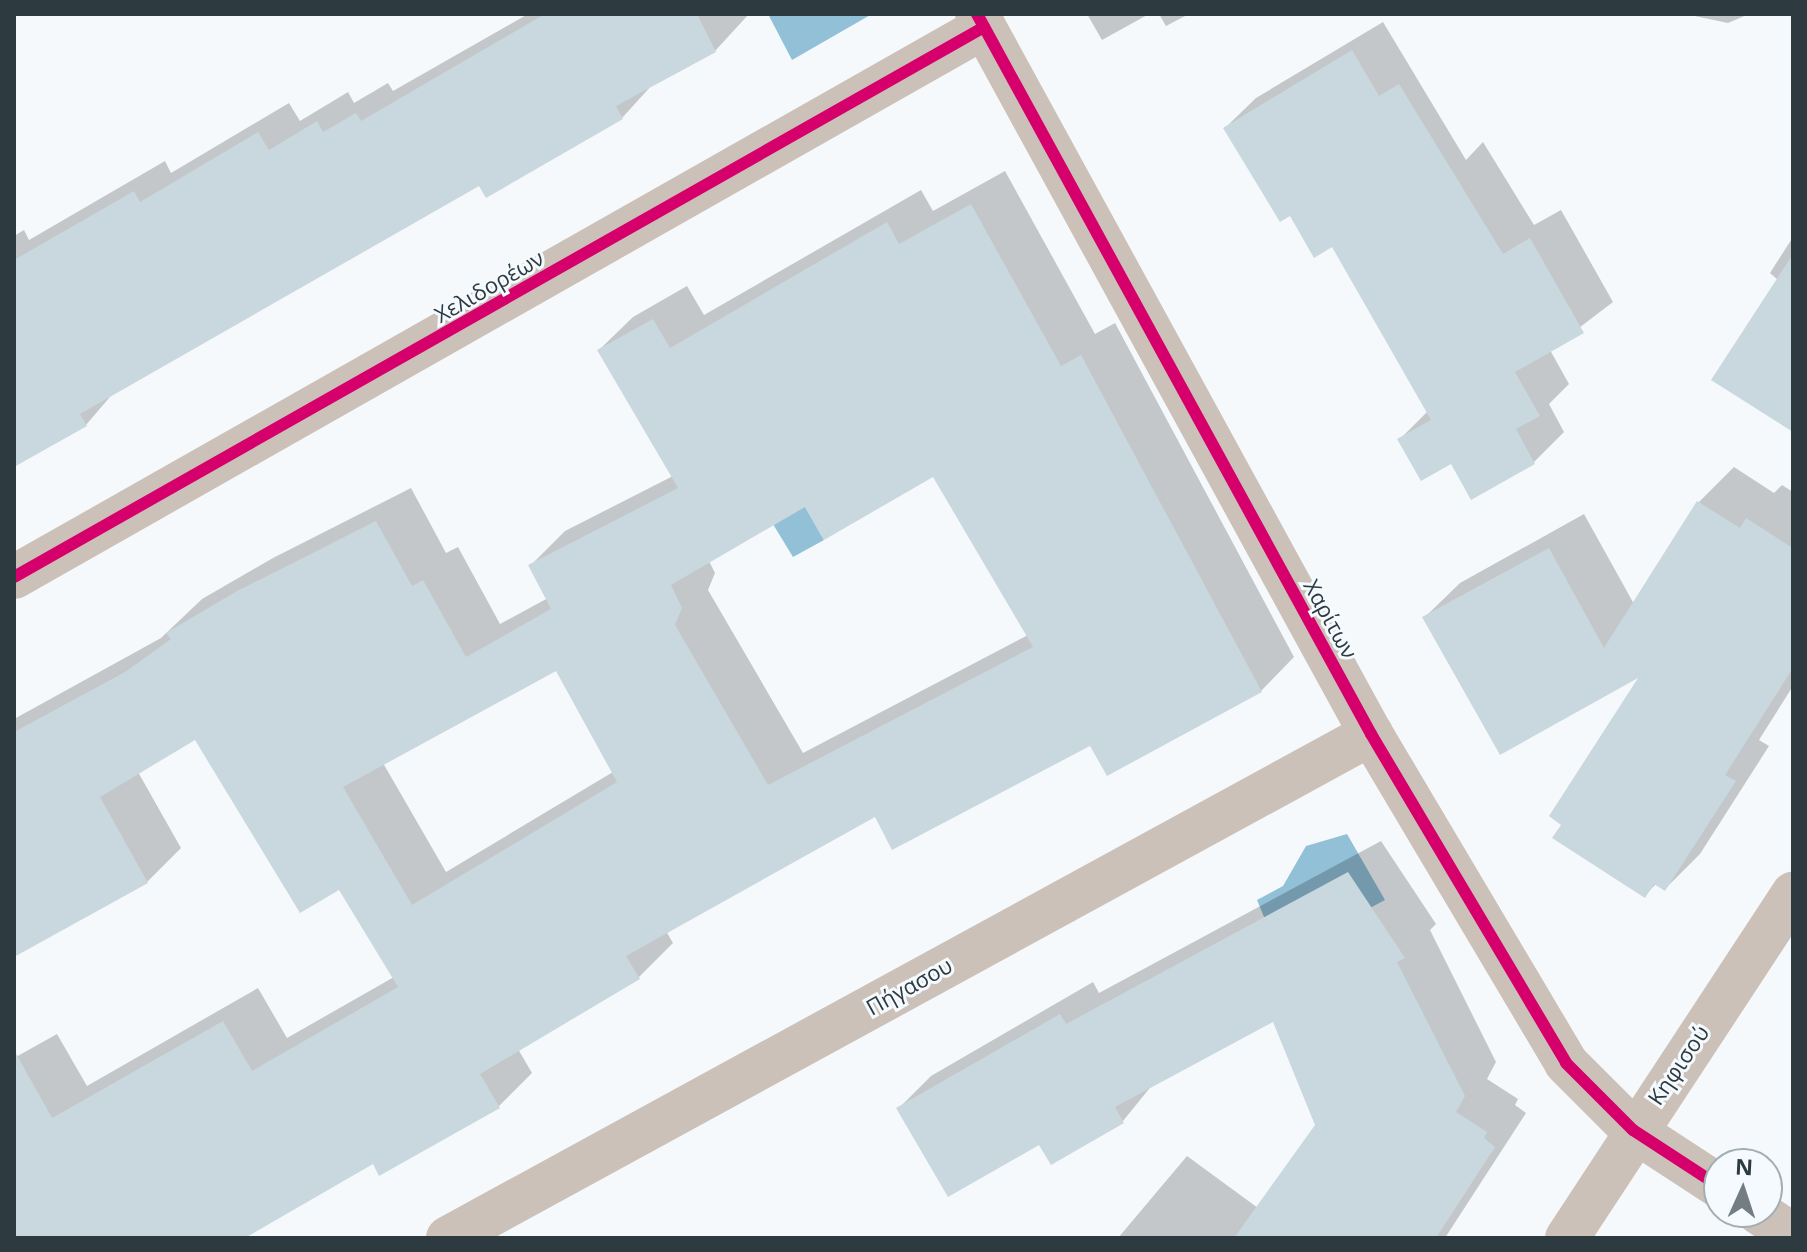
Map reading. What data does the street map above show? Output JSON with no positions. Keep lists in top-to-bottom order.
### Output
{
  "streets": {
    "street": [
      "Χελιδορέων",
      "Χαρίτων",
      "Πήγασου",
      "Κηφισού"
    ]
  },
  "crossings": [
    ["Χελιδορέων", "Χαρίτων"],
    ["Χαρίτων", "Πήγασου"],
    ["Χαρίτων", "Κηφισού"]
  ],
  "north": "top"
}
